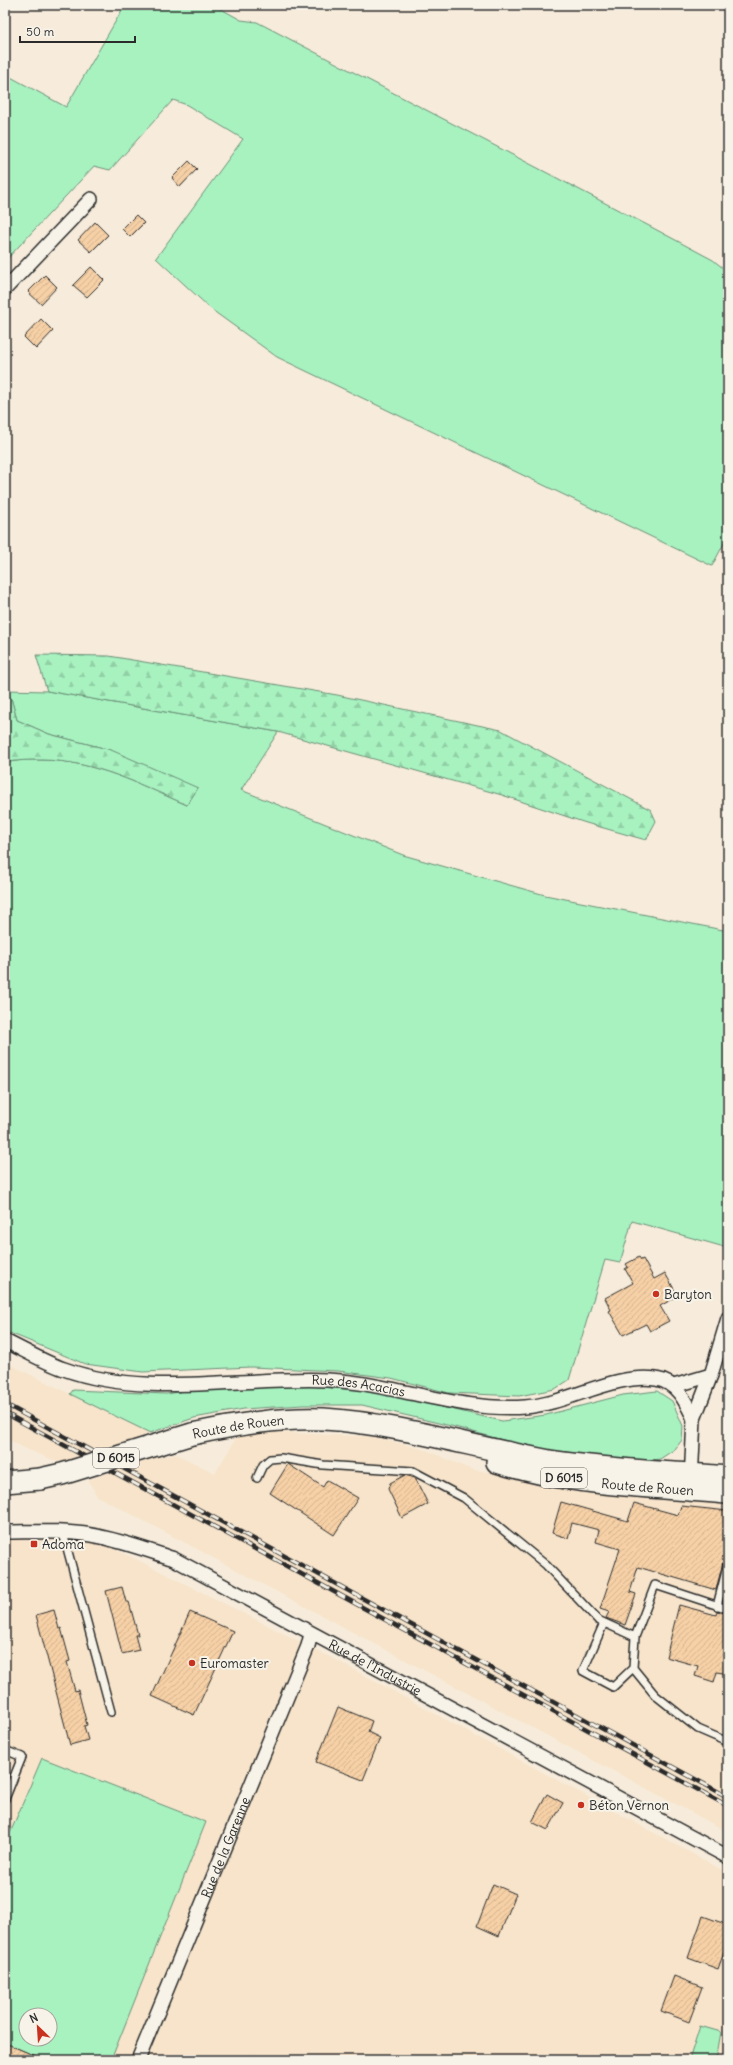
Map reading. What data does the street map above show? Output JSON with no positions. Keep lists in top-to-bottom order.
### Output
{
  "streets": {
    "main road": ["Route de Rouen", "D 6015"],
    "street": ["Rue des Acacias", "Rue de l'Industrie", "Rue de la Garenne"]
  },
  "crossings": [
    ["Rue de l'Industrie", "Rue de la Garenne"]
  ],
  "places": {
    "other": ["Baryton", "Euromaster", "Béton Vernon"],
    "transit": ["Adoma"]
  },
  "scale_bar": "50 m",
  "north": "top left"
}
